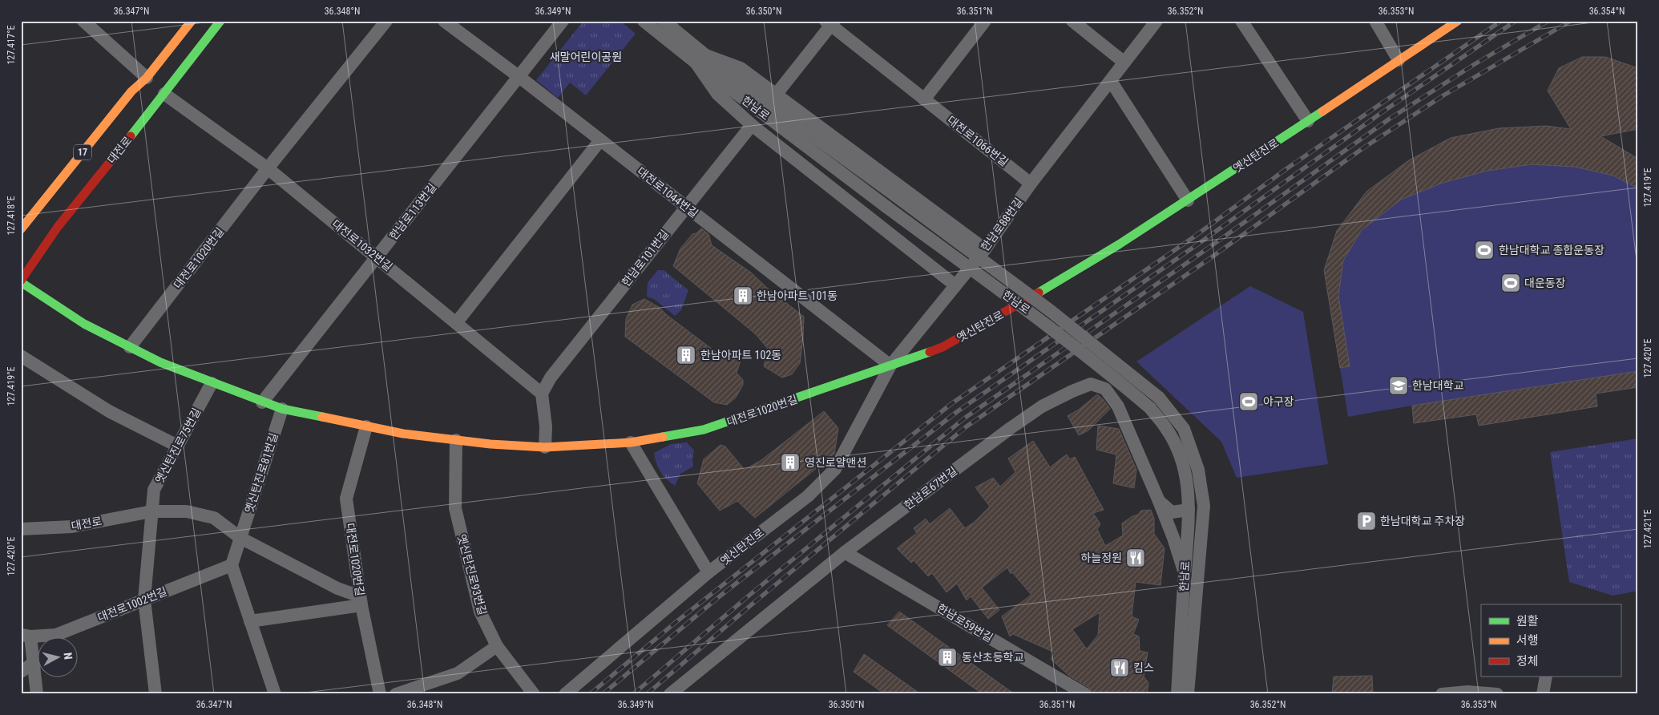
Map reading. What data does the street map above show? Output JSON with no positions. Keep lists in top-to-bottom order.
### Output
{
  "streets": {
    "street": [
      "한남로",
      "대전로1066번길",
      "대전로",
      "17",
      "옛신탄진로",
      "대전로1044번길",
      "한남로113번길",
      "한남로88번길",
      "대전로1032번길",
      "대전로1020번길",
      "한남로101번길",
      "옛신탄진로75번길",
      "옛신탄진로81번길",
      "한남로67번길",
      "옛신탄진로93번길",
      "대전로1002번길",
      "한남로59번길"
    ]
  },
  "crossings": [
    ["한남로", "한남로67번길"],
    ["대전로1066번길", "한남로88번길"],
    ["대전로", "대전로1032번길"],
    ["대전로", "대전로1020번길"],
    ["대전로", "옛신탄진로75번길"],
    ["옛신탄진로", "대전로1044번길"],
    ["옛신탄진로", "한남로88번길"],
    ["옛신탄진로", "대전로1020번길"],
    ["대전로1044번길", "한남로113번길"],
    ["대전로1044번길", "한남로88번길"],
    ["대전로1044번길", "대전로1020번길"],
    ["대전로1044번길", "한남로101번길"],
    ["한남로113번길", "대전로1032번길"],
    ["한남로113번길", "대전로1020번길"],
    ["한남로88번길", "대전로1020번길"],
    ["대전로1032번길", "대전로1020번길"],
    ["대전로1032번길", "한남로101번길"],
    ["대전로1020번길", "옛신탄진로75번길"],
    ["대전로1020번길", "옛신탄진로81번길"],
    ["대전로1020번길", "옛신탄진로93번길"],
    ["옛신탄진로75번길", "대전로1002번길"],
    ["옛신탄진로81번길", "대전로1002번길"],
    ["한남로67번길", "한남로59번길"]
  ],
  "parks": ["새말어린이공원"],
  "places": {
    "sports": ["한남대학교 종합운동장", "대운동장", "야구장"],
    "building": [
      "한남아파트 101동",
      "한남아파트 102동",
      "영진로얄맨션",
      "동산초등학교"
    ],
    "school or university": ["한남대학교"],
    "parking": ["한남대학교 주차장"],
    "restaurant": ["하늘정원", "킴스"]
  },
  "legend": ["원활", "서행", "정체"],
  "north": "right",
  "coordinates": [
    "36.347°N",
    "36.348°N",
    "36.349°N",
    "36.350°N",
    "36.351°N",
    "36.352°N",
    "36.353°N",
    "36.354°N",
    "127.417°E",
    "127.419°E",
    "127.418°E",
    "127.420°E",
    "127.421°E"
  ]
}
